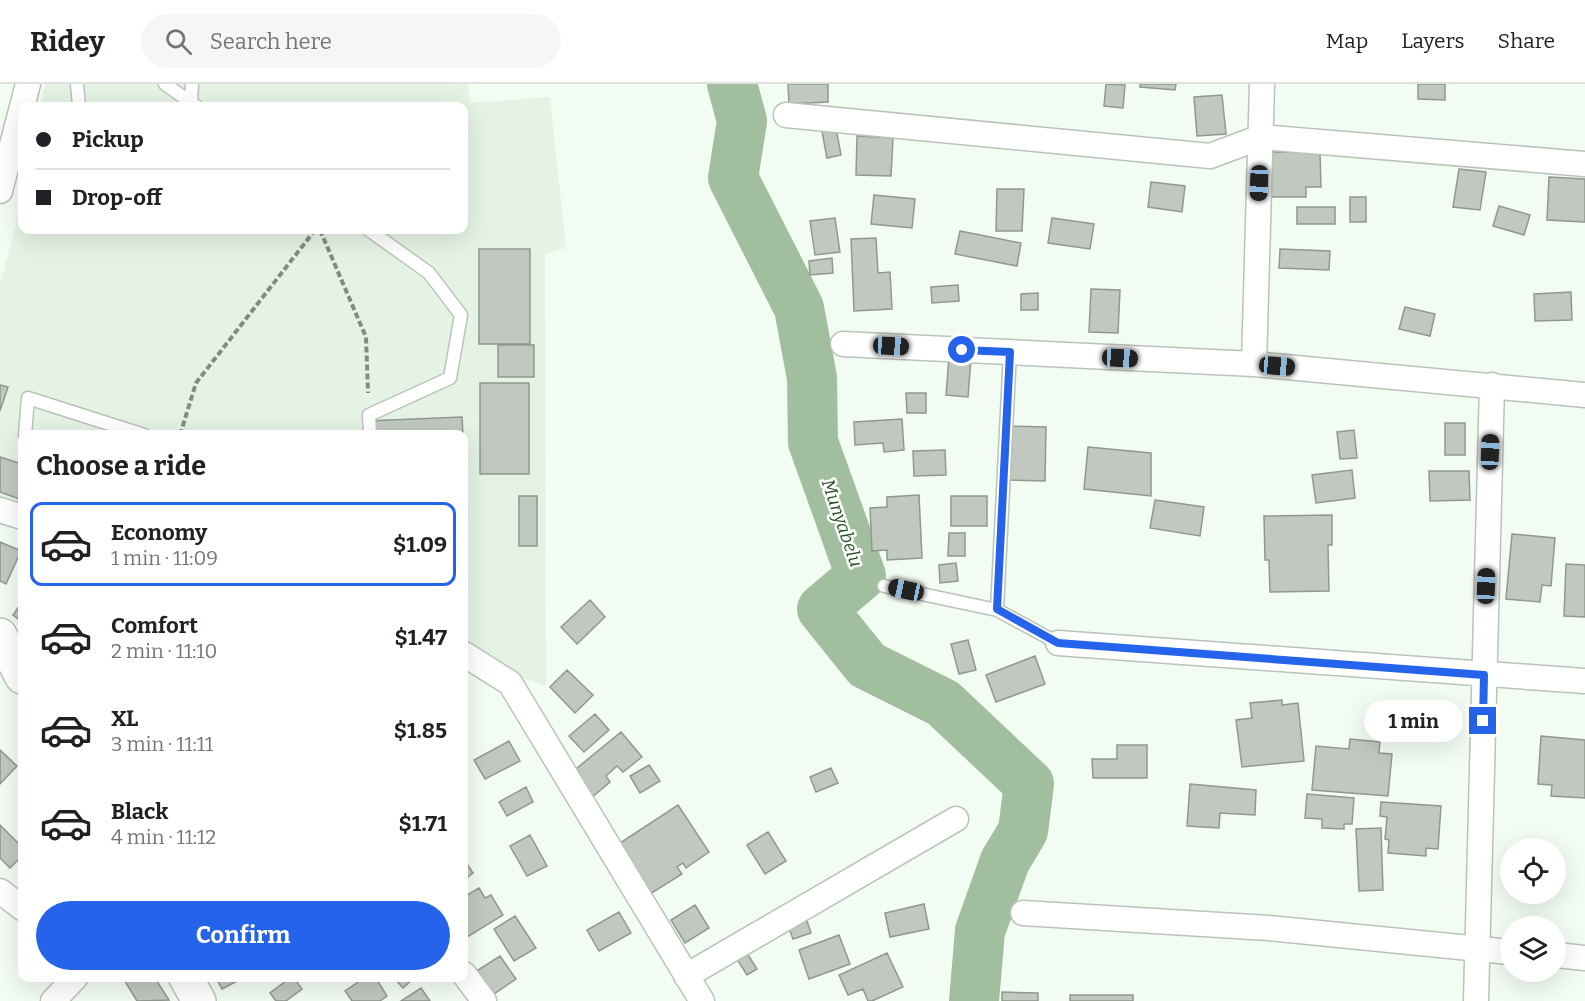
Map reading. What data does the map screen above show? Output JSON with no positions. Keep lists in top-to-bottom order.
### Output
{
  "water": ["Munyabelu"],
  "page": {
    "header": "Ridey",
    "search": "Search here",
    "nav": ["Map", "Layers", "Share"],
    "banner": ["Pickup", "Drop-off"],
    "heading": "Choose a ride",
    "list": [
      {
        "name": "Economy",
        "note": "1 min · 11:09",
        "value": "$1.09"
      },
      {
        "name": "Comfort",
        "note": "2 min · 11:10",
        "value": "$1.47"
      },
      {
        "name": "XL",
        "note": "3 min · 11:11",
        "value": "$1.85"
      },
      {
        "name": "Black",
        "note": "4 min · 11:12",
        "value": "$1.71"
      }
    ],
    "bubble": "1 min",
    "buttons": "Confirm"
  }
}
